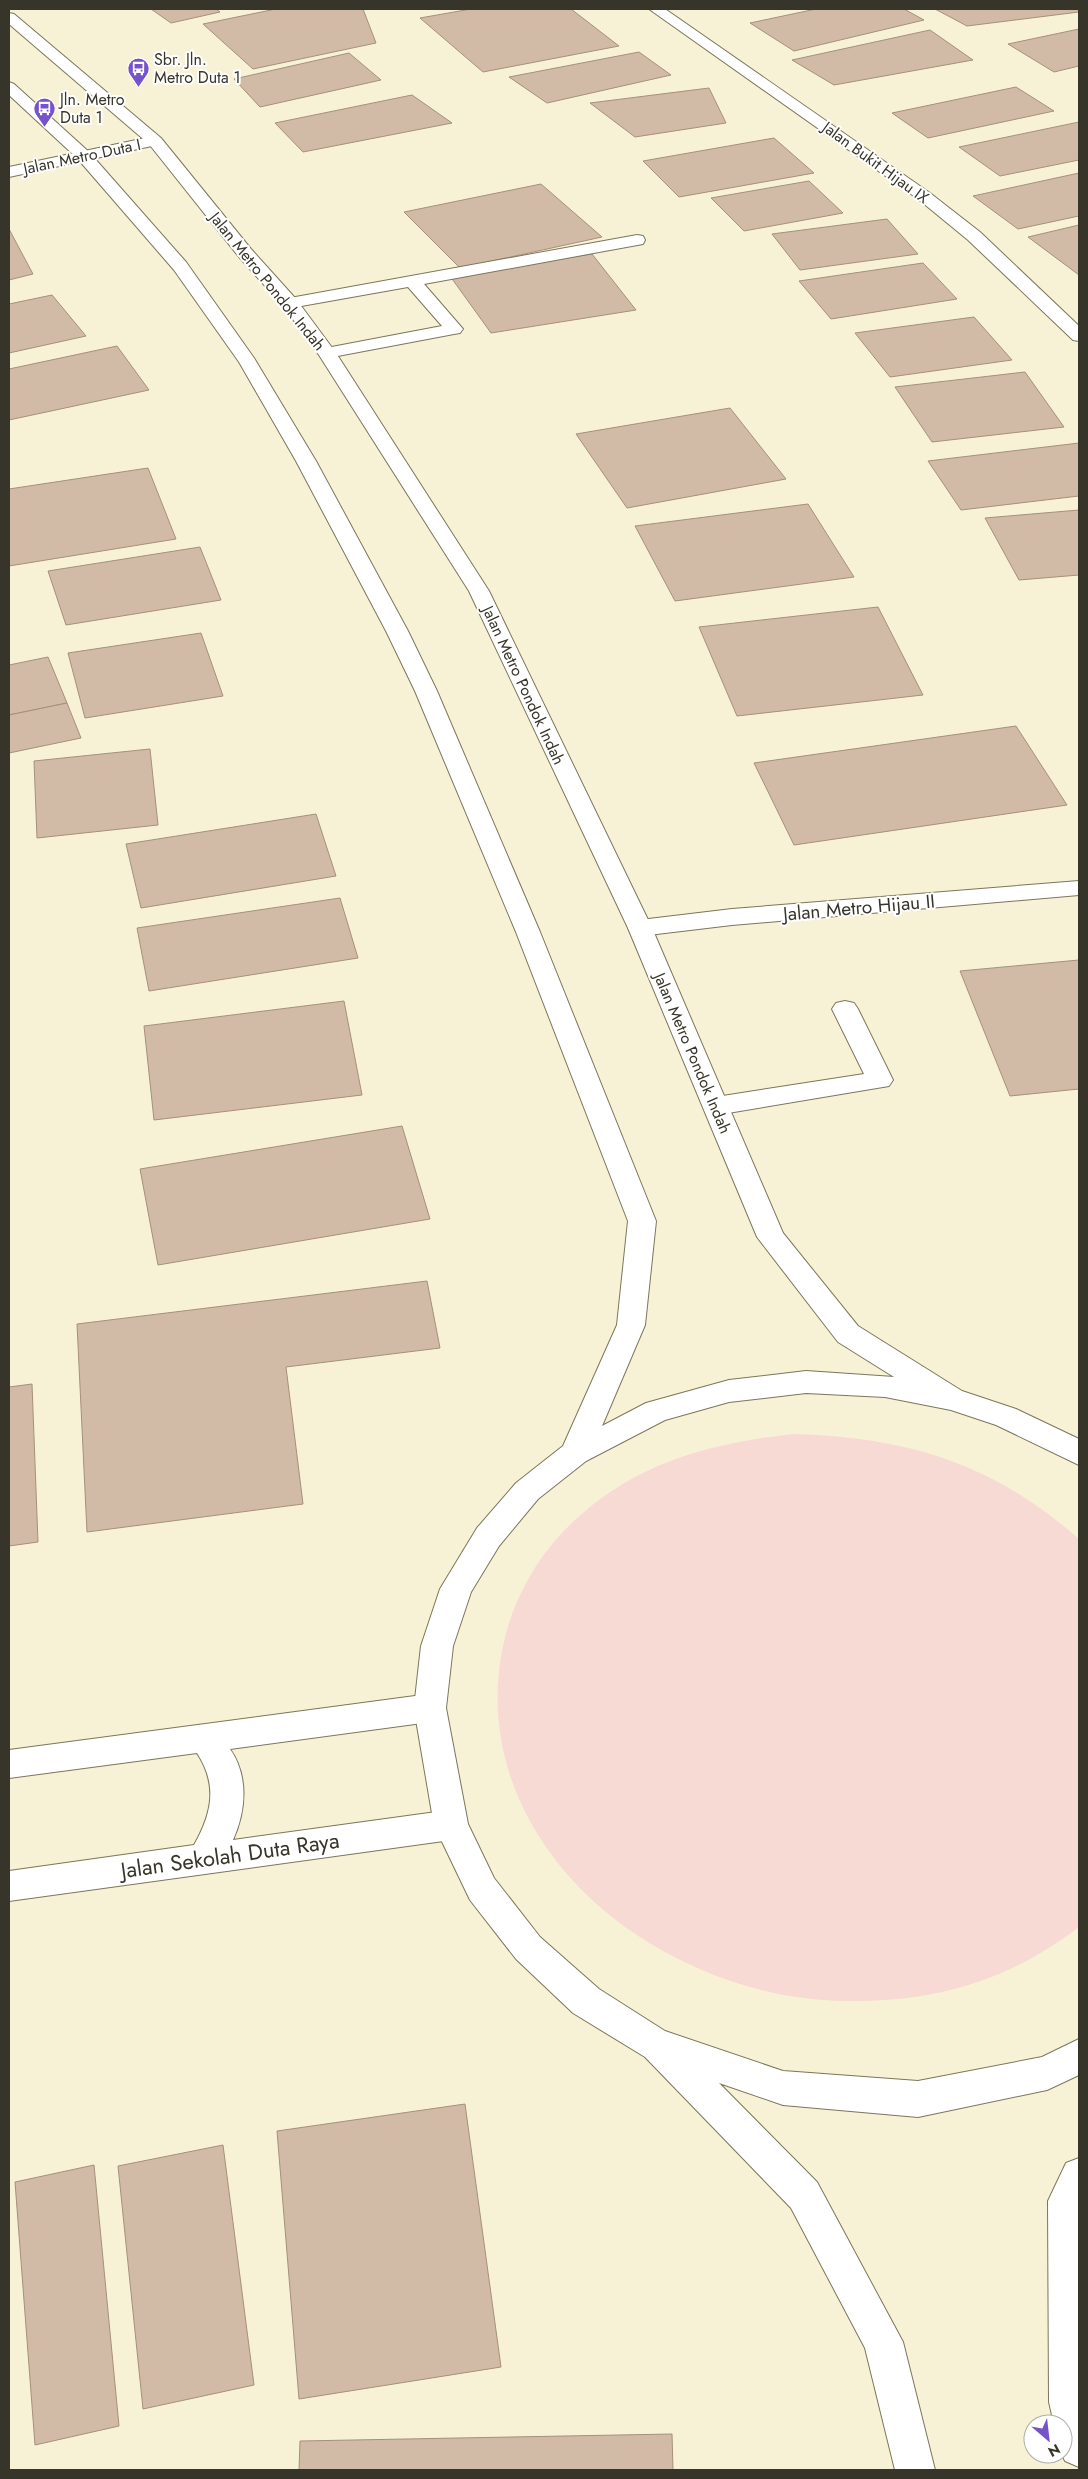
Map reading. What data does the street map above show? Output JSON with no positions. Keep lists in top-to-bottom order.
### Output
{
  "streets": {
    "main road": [
      "Jalan Metro Duta I",
      "Jalan Bukit Hijau IX",
      "Jalan Metro Pondok Indah",
      "Jalan Metro Hijau II",
      "Jalan Sekolah Duta Raya"
    ]
  },
  "crossings": [
    ["Jalan Metro Duta I", "Jalan Metro Pondok Indah"],
    ["Jalan Metro Pondok Indah", "Jalan Metro Hijau II"]
  ],
  "places": {
    "bus stop": ["Sbr. Jln. Metro Duta 1", "Jln. Metro Duta 1"]
  },
  "north": "bottom right"
}
